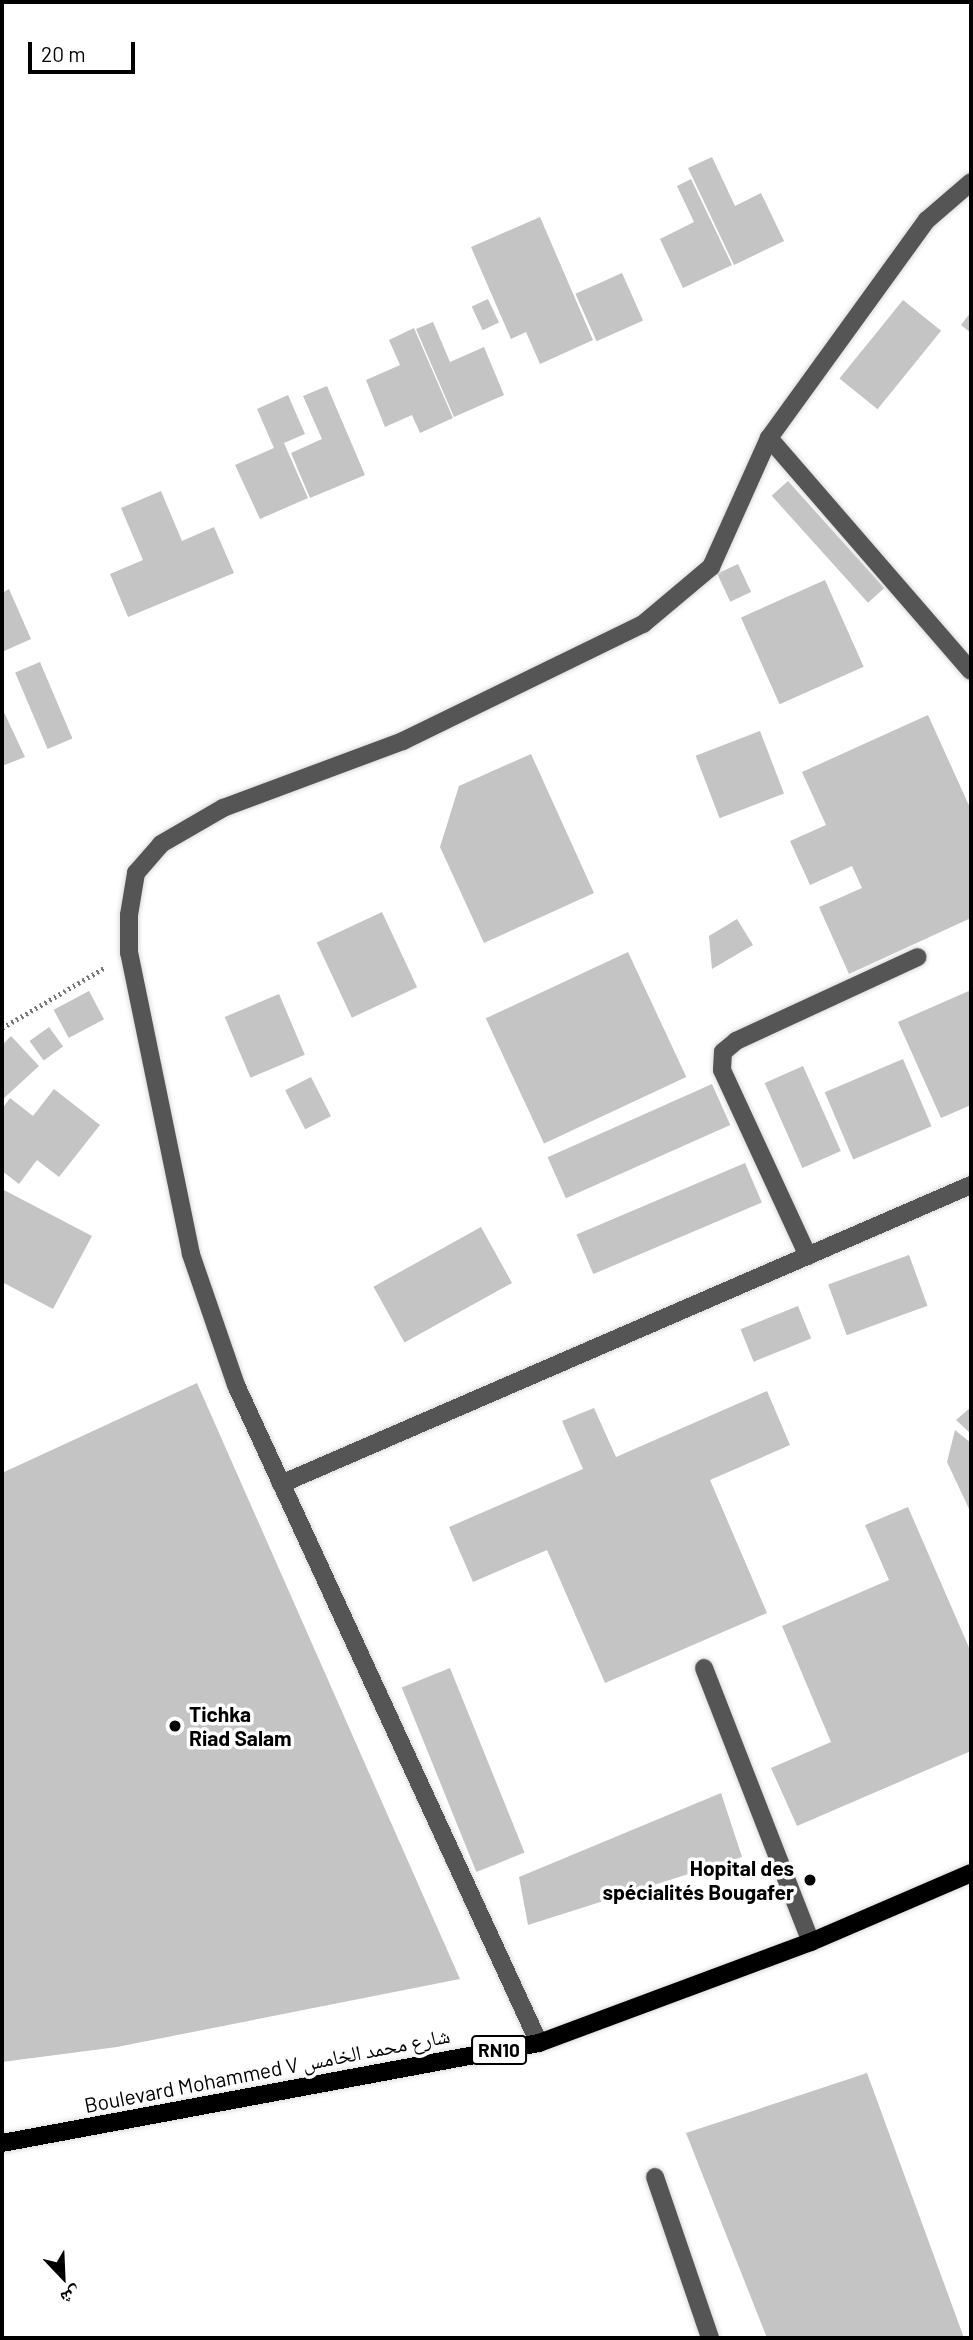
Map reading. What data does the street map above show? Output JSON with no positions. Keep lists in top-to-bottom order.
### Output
{
  "streets": {
    "main road": ["RN10", "Boulevard Mohammed V شارع محمد الخامس"]
  },
  "places": ["Tichka Riad Salam", "Hopital des spécialités Bougafer"],
  "scale_bar": "20 m",
  "north": "bottom right"
}
